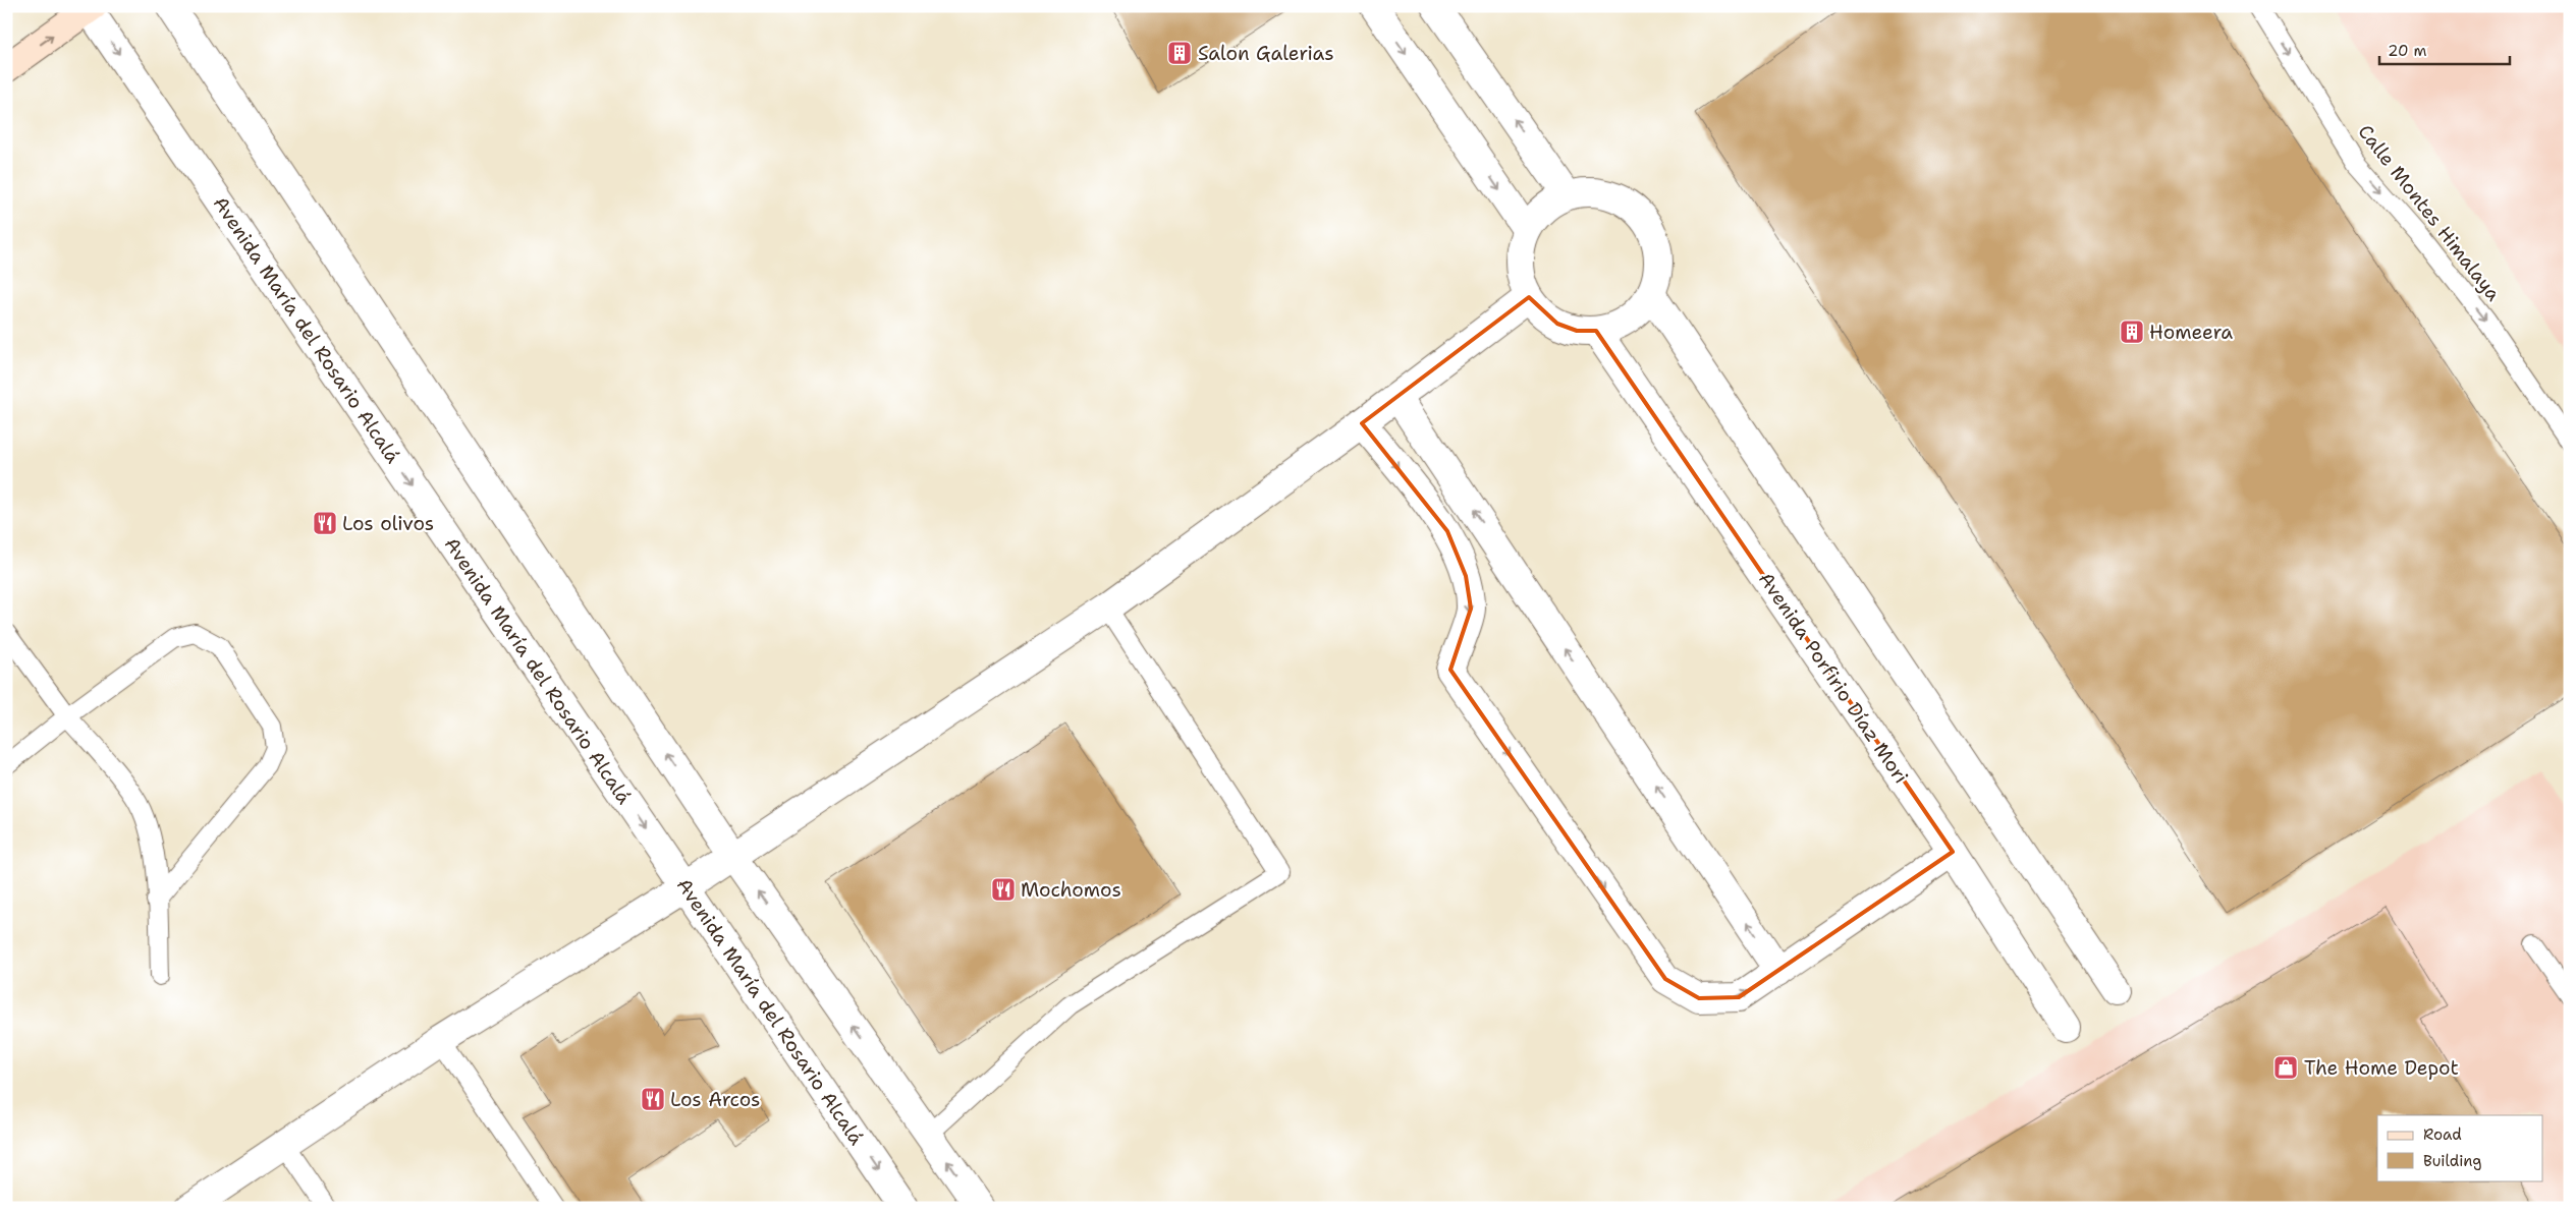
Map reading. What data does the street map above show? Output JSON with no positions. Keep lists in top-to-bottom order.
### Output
{
  "streets": {
    "street": ["Avenida María del Rosario Alcalá", "Avenida Porfirio Díaz Mori"],
    "lane": ["Calle Montes Himalaya"]
  },
  "one_way": ["Calle Montes Himalaya"],
  "places": {
    "building": ["Salon Galerias", "Homeera"],
    "restaurant": ["Los olivos", "Mochomos", "Los Arcos"],
    "shop": ["The Home Depot"]
  },
  "legend": ["Road", "Building"],
  "scale_bar": "20 m"
}
